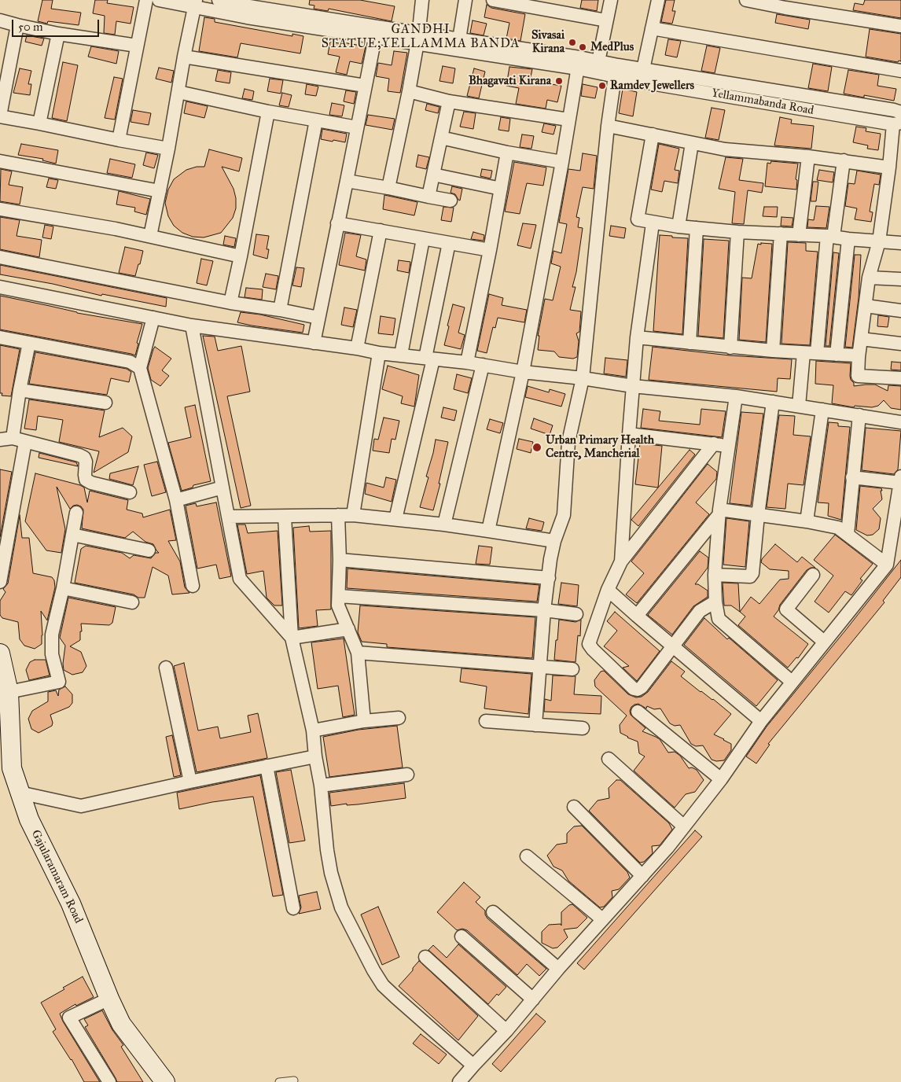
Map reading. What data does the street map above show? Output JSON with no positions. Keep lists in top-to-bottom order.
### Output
{
  "streets": {
    "main road": ["Gajularamaram Road"],
    "street": ["Yellammabanda Road"]
  },
  "districts": ["GANDHI STATUE;YELLAMMA BANDA"],
  "places": [
    "Sivasai Kirana",
    "MedPlus",
    "Bhagavati Kirana",
    "Ramdev Jewellers",
    "Urban Primary Health Centre, Mancherial"
  ],
  "scale_bar": "50 m"
}
